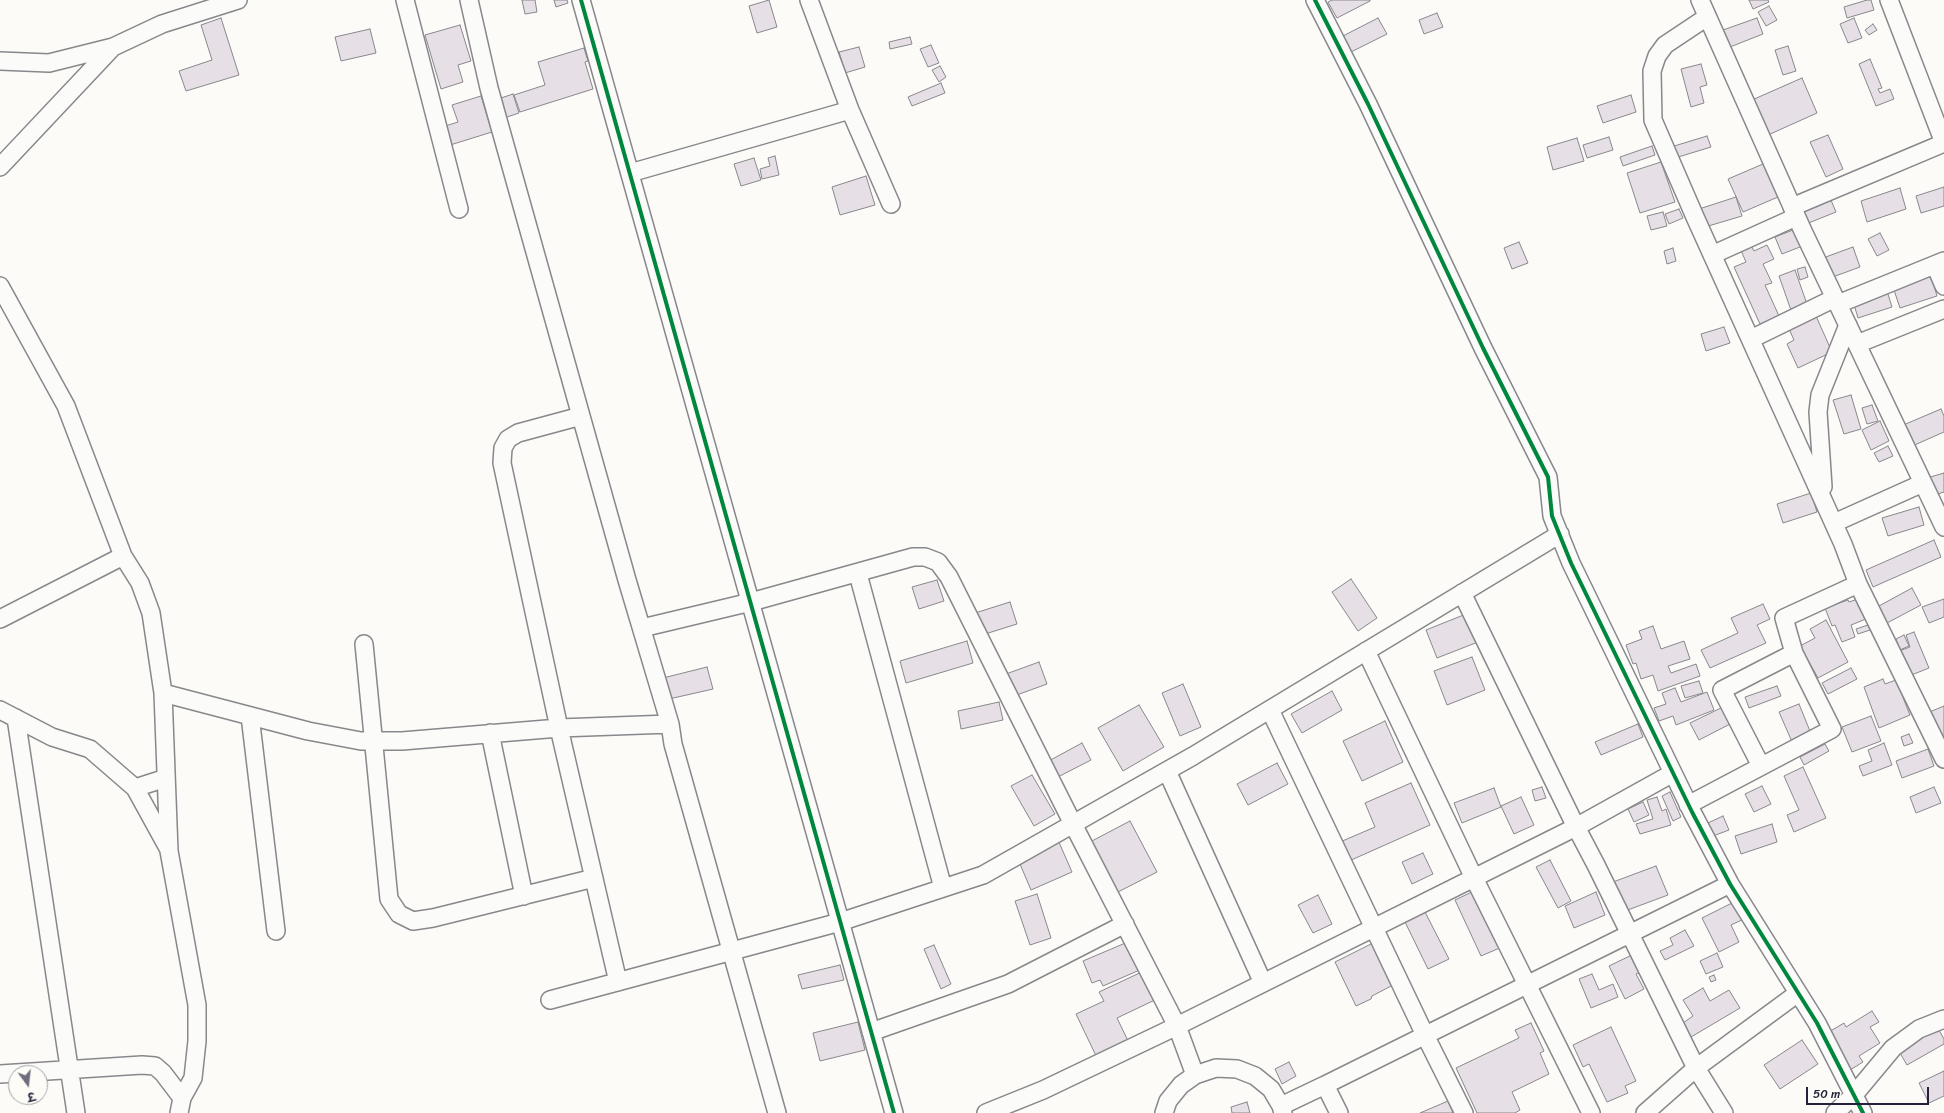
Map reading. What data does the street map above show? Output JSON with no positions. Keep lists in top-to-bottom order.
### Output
{
  "scale_bar": "50 m",
  "north": "bottom"
}
